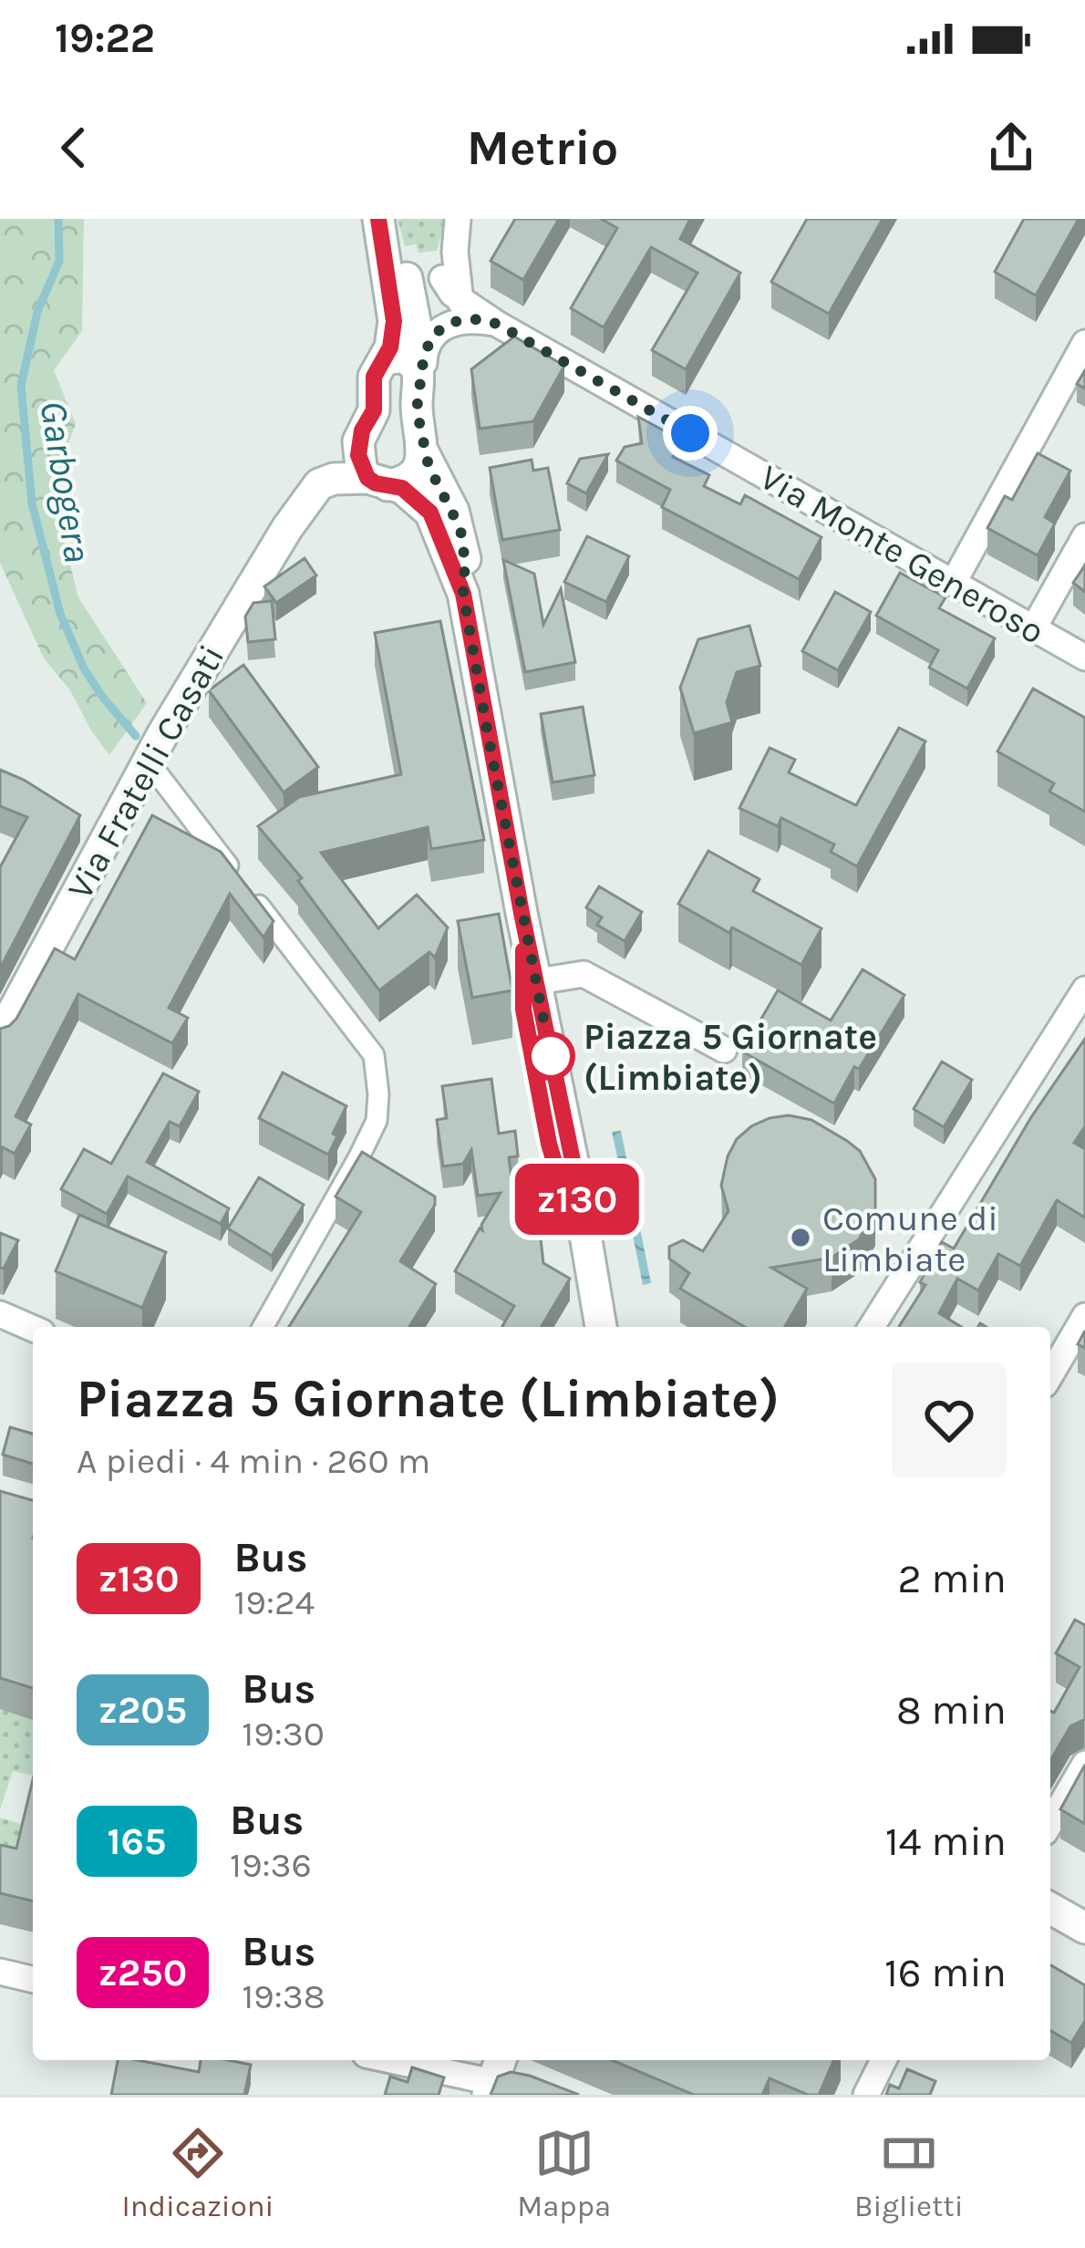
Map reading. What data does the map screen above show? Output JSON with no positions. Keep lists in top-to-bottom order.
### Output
{
  "streets": {
    "street": ["Via Monte Generoso", "Via Fratelli Casati"]
  },
  "water": ["Garbogera"],
  "places": ["Piazza 5 Giornate (Limbiate)", "Comune di Limbiate"],
  "lines": ["bus line z130"],
  "page": {
    "status": "19:22",
    "header": "Metrio",
    "on_map": "z130",
    "heading": ["Piazza 5 Giornate (Limbiate)", "A piedi · 4 min · 260 m"],
    "list": [
      {
        "mark": "z130",
        "name": "Bus",
        "note": "19:24",
        "value": "2 min"
      },
      {
        "mark": "z205",
        "name": "Bus",
        "note": "19:30",
        "value": "8 min"
      },
      {
        "mark": "165",
        "name": "Bus",
        "note": "19:36",
        "value": "14 min"
      },
      {
        "mark": "z250",
        "name": "Bus",
        "note": "19:38",
        "value": "16 min"
      }
    ],
    "tabs": ["Indicazioni", "Mappa", "Biglietti"]
  }
}
